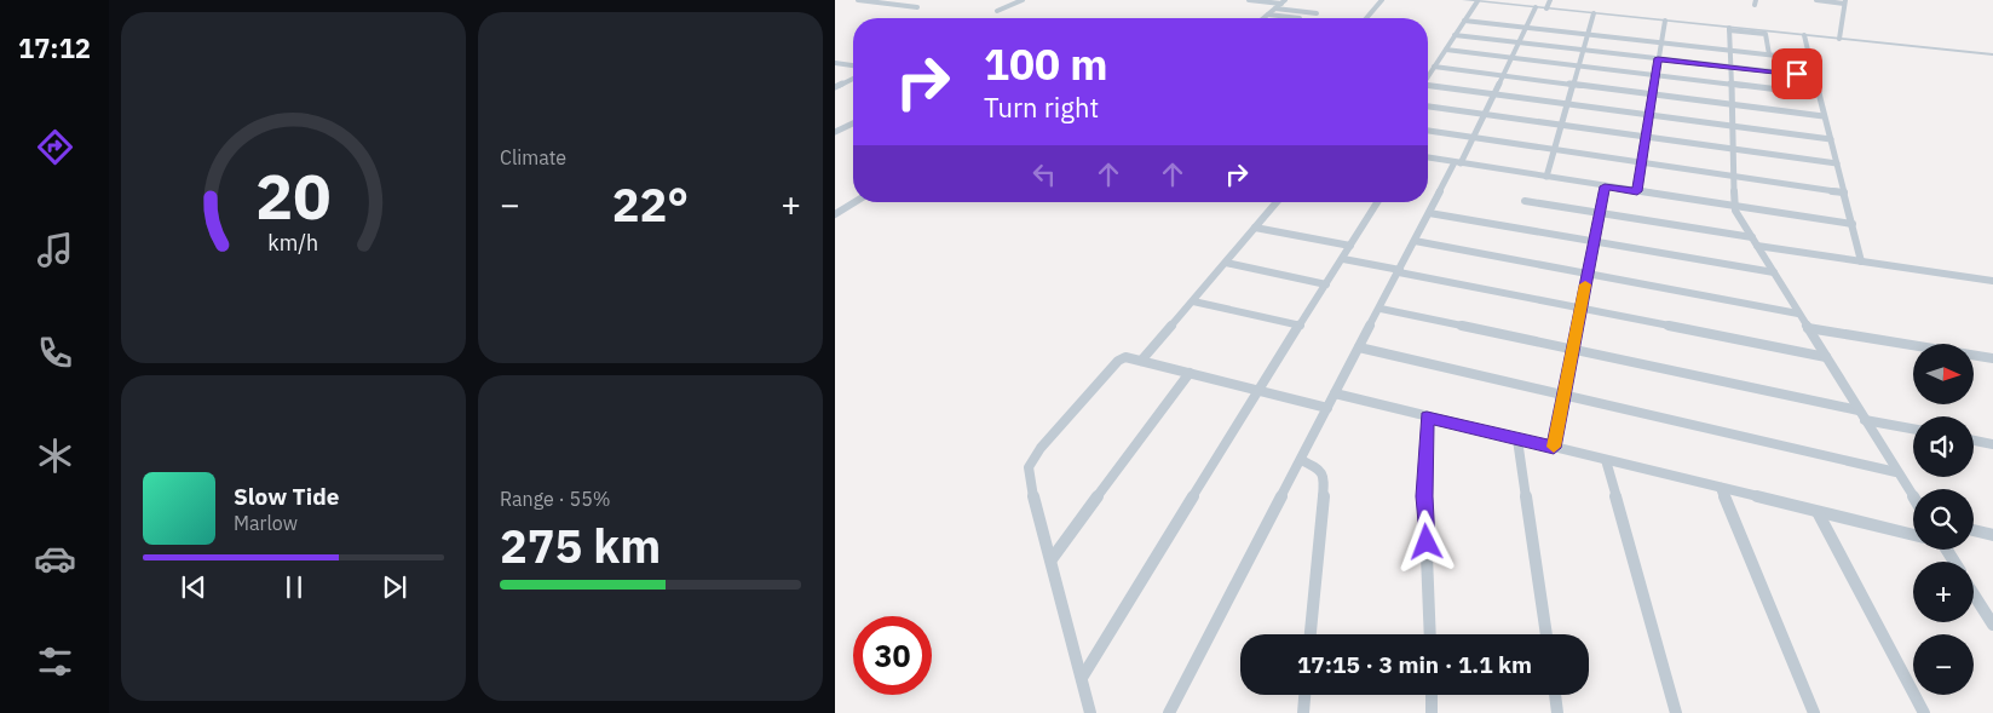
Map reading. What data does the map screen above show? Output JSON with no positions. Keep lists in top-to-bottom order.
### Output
{
  "north": "right",
  "page": {
    "tabs": "17:12",
    "tile": [
      "Climate",
      ["Range · 55%", "275 km"]
    ],
    "turn": ["100 m", "Turn right"],
    "heat": ["−", "22°", "+"],
    "map_buttons": ["+", "−"],
    "song": ["Slow Tide", "Marlow"],
    "limit": "30",
    "trip": "17:15 · 3 min · 1.1 km",
    "gauge": ["20", "km/h"]
  }
}
